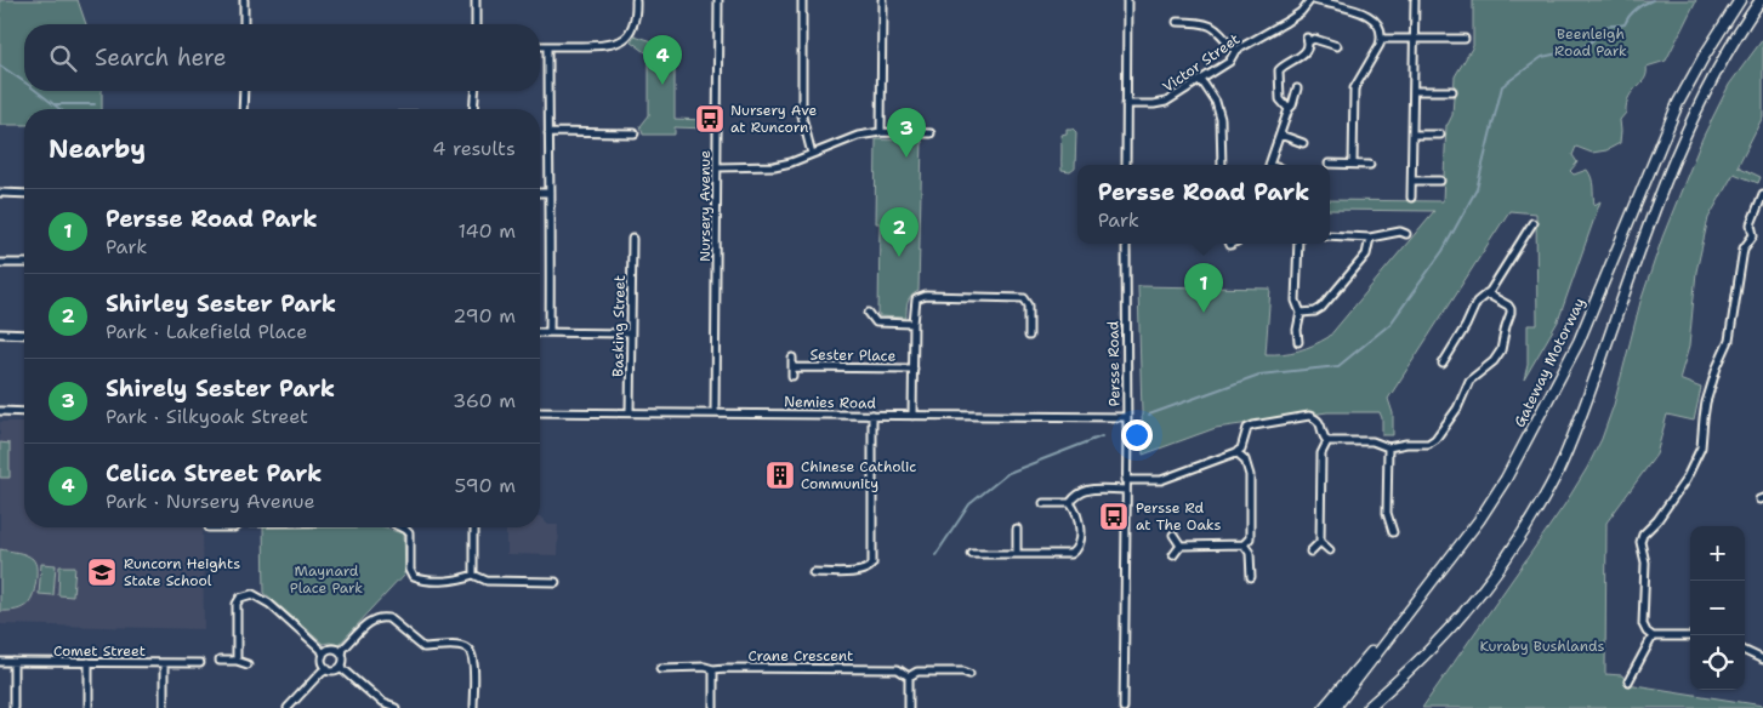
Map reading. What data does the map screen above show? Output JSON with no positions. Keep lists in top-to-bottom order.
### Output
{
  "streets": {
    "highway": ["Gateway Motorway"],
    "street": [
      "Victor Street",
      "Nursery Avenue",
      "Basking Street",
      "Sester Place",
      "Persse Road",
      "Nemies Road",
      "Comet Street",
      "Crane Crescent"
    ]
  },
  "crossings": [
    ["Nursery Avenue", "Nemies Road"],
    ["Basking Street", "Nemies Road"],
    ["Persse Road", "Nemies Road"]
  ],
  "parks": ["Beenleigh Road Park", "Maynard Place Park", "Kuraby Bushlands"],
  "places": {
    "bus stop": ["Nursery Ave at Runcorn", "Persse Rd at The Oaks"],
    "building": ["Chinese Catholic Community"],
    "school or university": ["Runcorn Heights State School"]
  },
  "page": {
    "search": "Search here",
    "pins": [
      "4",
      "3",
      "2",
      "1"
    ],
    "heading": ["Nearby", "4 results"],
    "popup": ["Persse Road Park", "Park"],
    "list": [
      {
        "mark": "1",
        "name": "Persse Road Park",
        "note": "Park",
        "value": "140 m"
      },
      {
        "mark": "2",
        "name": "Shirley Sester Park",
        "note": "Park · Lakefield Place",
        "value": "290 m"
      },
      {
        "mark": "3",
        "name": "Shirely Sester Park",
        "note": "Park · Silkyoak Street",
        "value": "360 m"
      },
      {
        "mark": "4",
        "name": "Celica Street Park",
        "note": "Park · Nursery Avenue",
        "value": "590 m"
      }
    ],
    "map_buttons": ["+", "−"]
  }
}
